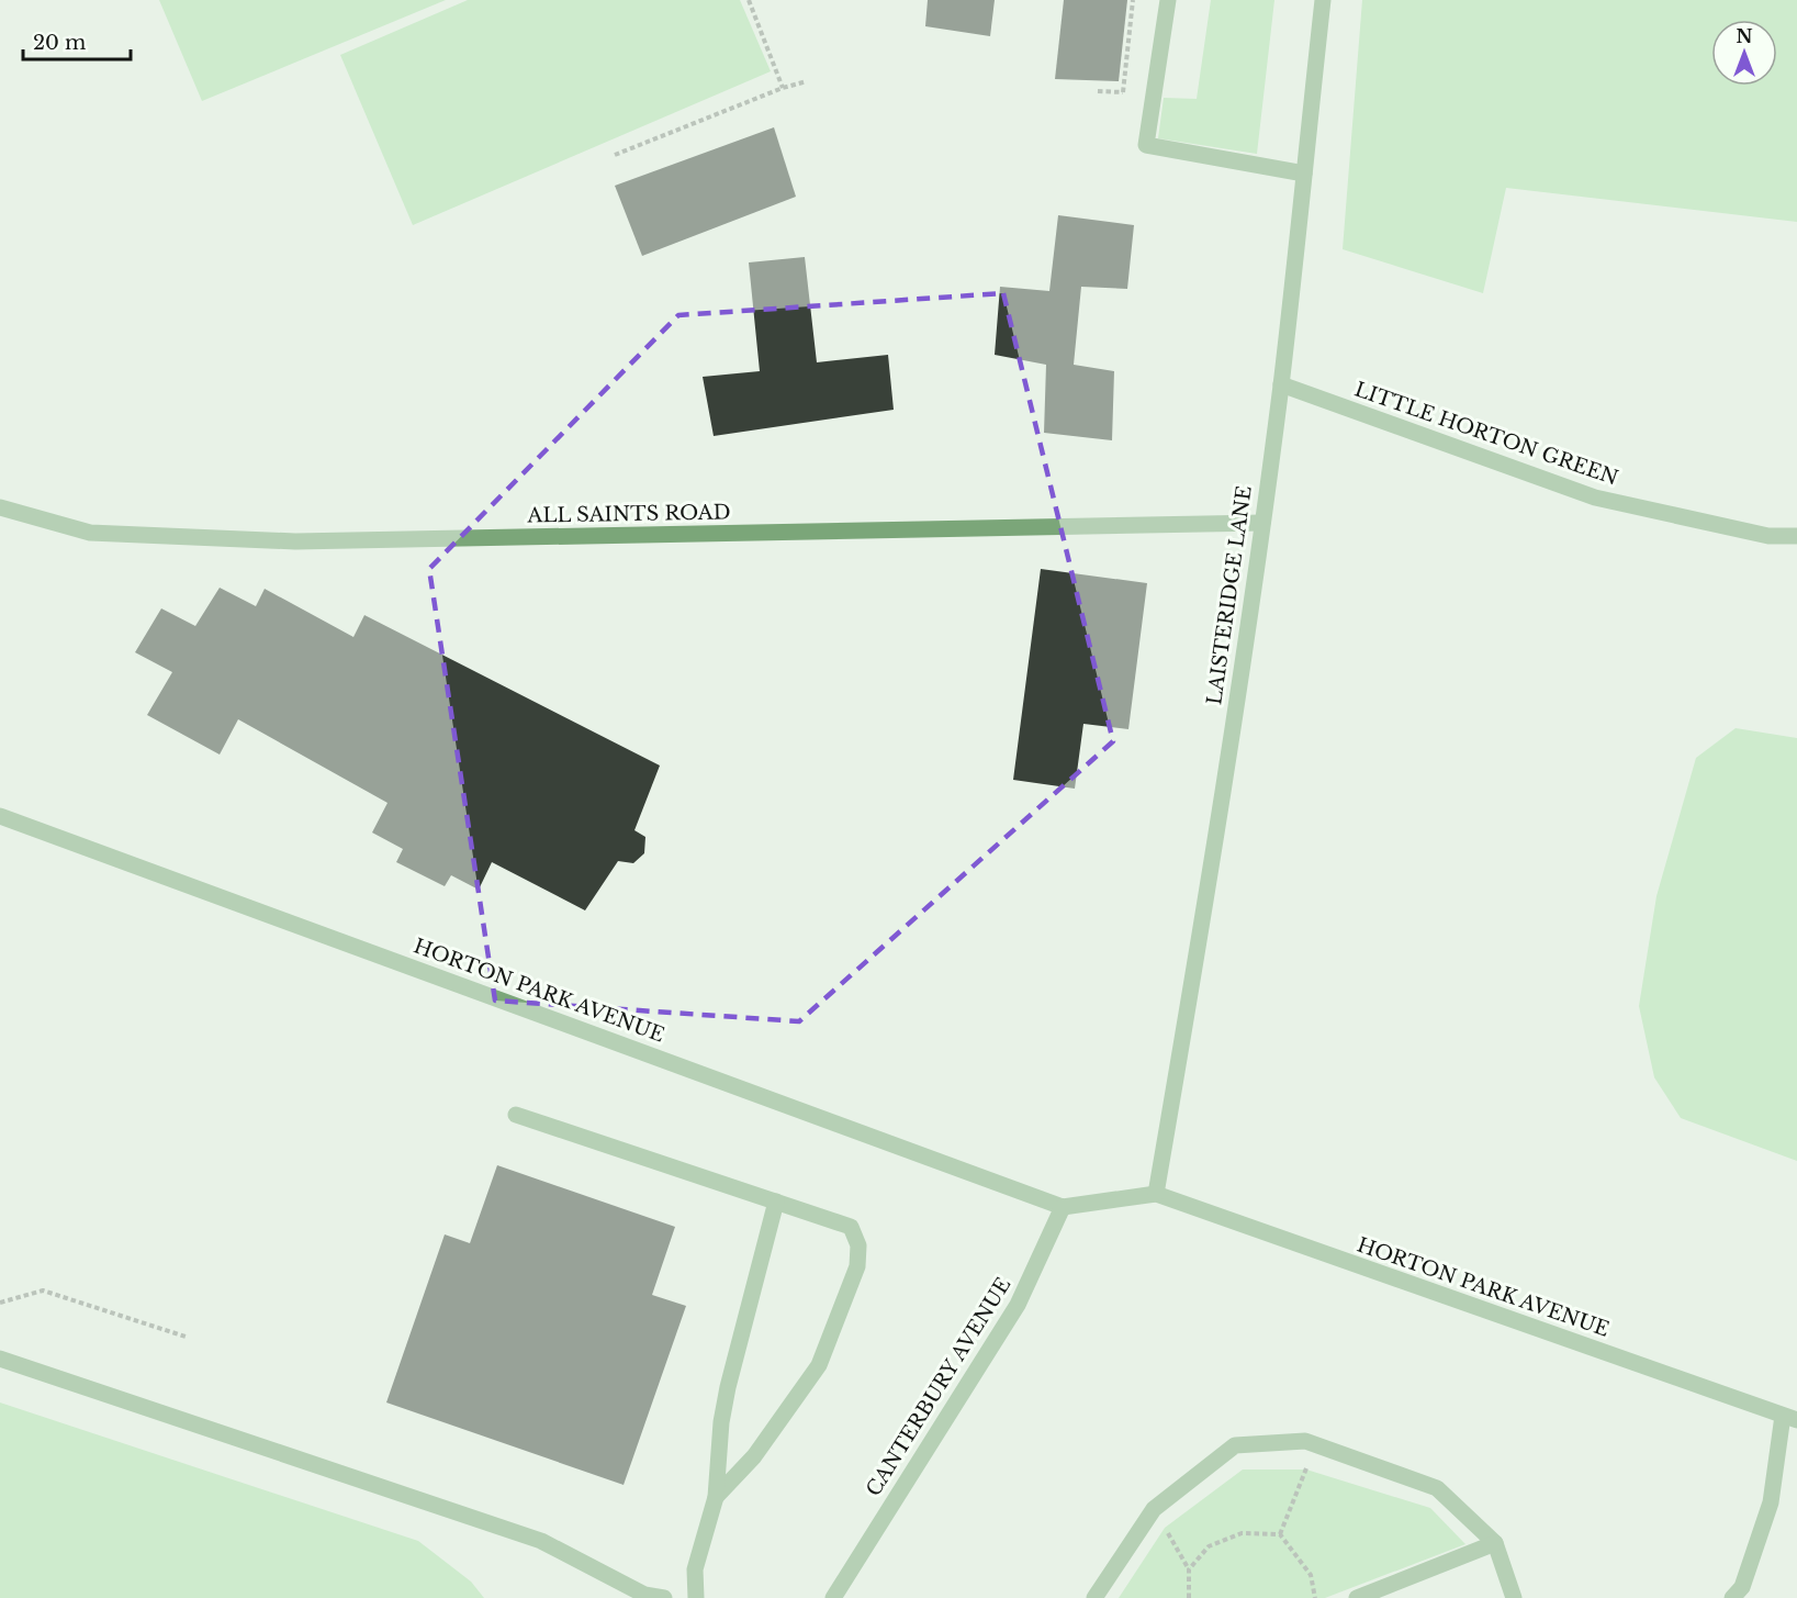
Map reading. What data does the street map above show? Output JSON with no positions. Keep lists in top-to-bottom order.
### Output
{
  "streets": {
    "street": [
      "LITTLE HORTON GREEN",
      "ALL SAINTS ROAD",
      "LAISTERIDGE LANE",
      "HORTON PARK AVENUE",
      "CANTERBURY AVENUE"
    ]
  },
  "crossings": [
    ["LITTLE HORTON GREEN", "LAISTERIDGE LANE"],
    ["ALL SAINTS ROAD", "LAISTERIDGE LANE"],
    ["LAISTERIDGE LANE", "HORTON PARK AVENUE"],
    ["HORTON PARK AVENUE", "CANTERBURY AVENUE"]
  ],
  "scale_bar": "20 m",
  "north": "top"
}
